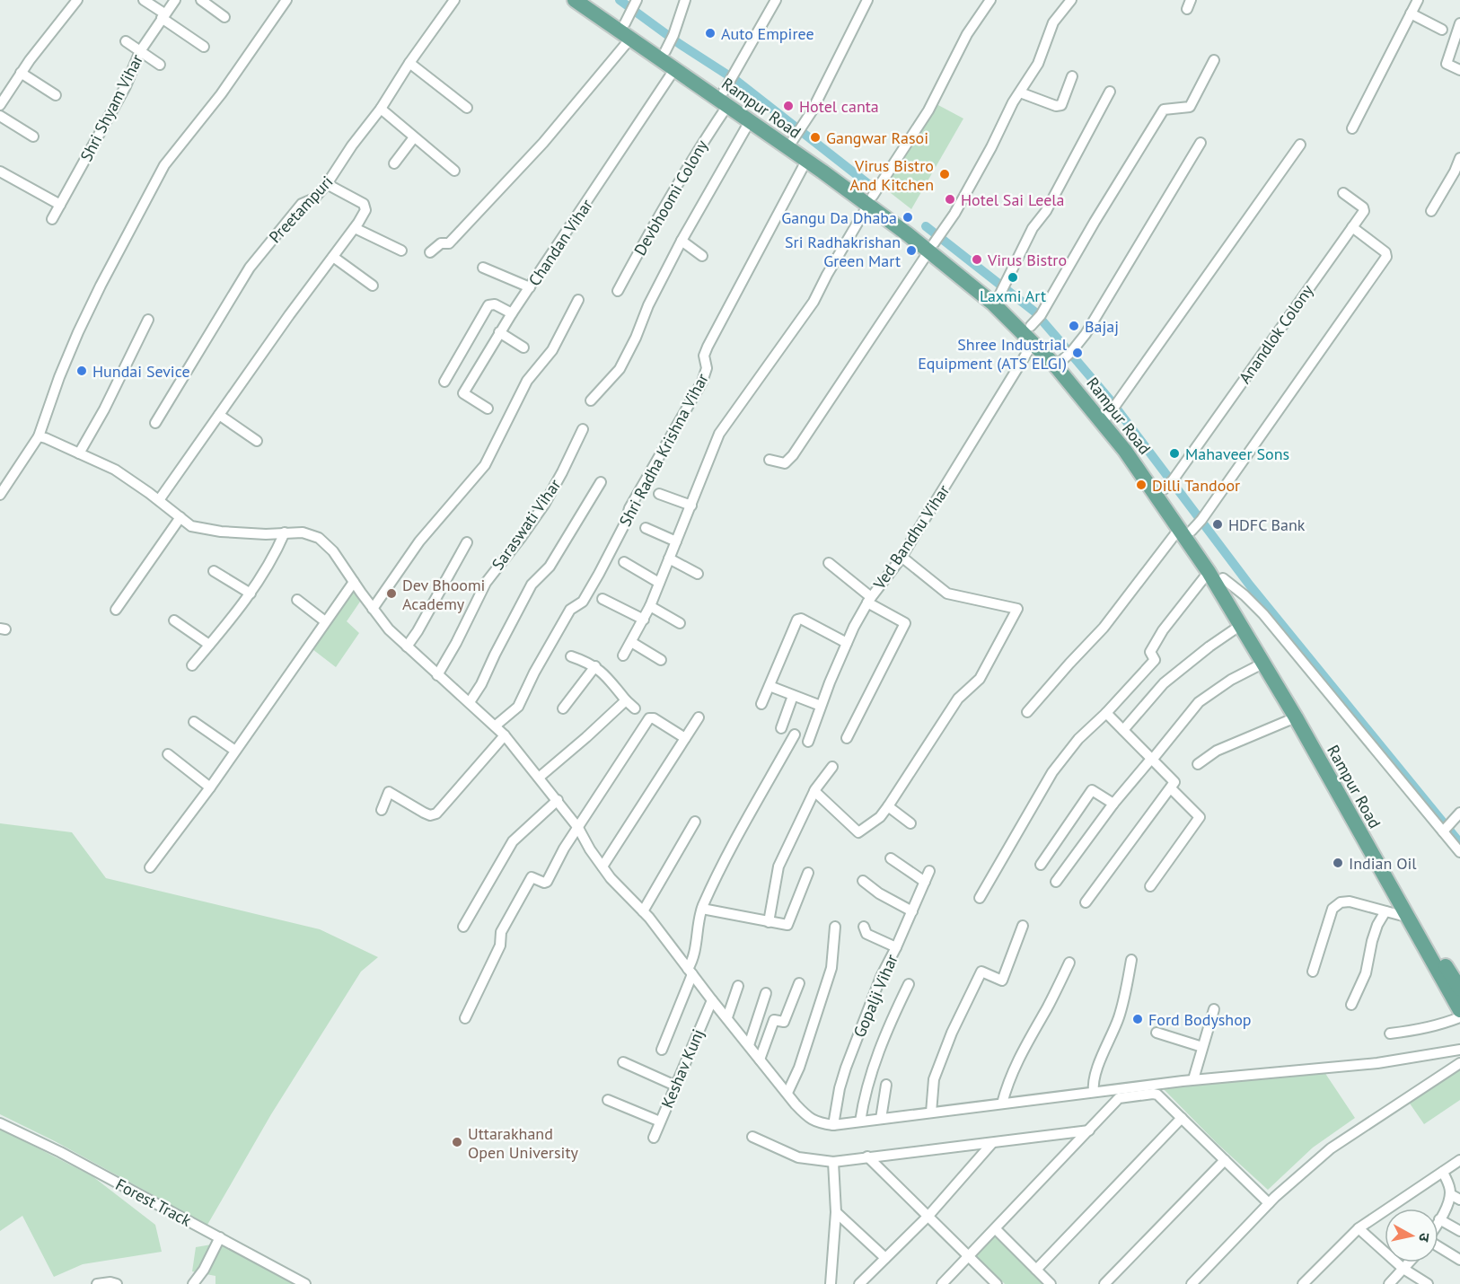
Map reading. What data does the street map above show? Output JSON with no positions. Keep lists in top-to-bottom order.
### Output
{
  "streets": {
    "main road": ["Rampur Road"],
    "street": [
      "Shri Shyam Vihar",
      "Devbhoomi Colony",
      "Preetampuri",
      "Chandan Vihar",
      "Anandlok Colony",
      "Shri Radha Krishna Vihar",
      "Saraswati Vihar",
      "Ved Bandhu Vihar",
      "Gopalji Vihar",
      "Keshav Kunj",
      "Forest Track"
    ]
  },
  "crossings": [
    ["Rampur Road", "Devbhoomi Colony"],
    ["Rampur Road", "Chandan Vihar"],
    ["Rampur Road", "Shri Radha Krishna Vihar"],
    ["Rampur Road", "Ved Bandhu Vihar"]
  ],
  "places": [
    "Auto Empiree",
    "Hotel canta",
    "Gangwar Rasoi",
    "Virus Bistro And Kitchen",
    "Hotel Sai Leela",
    "Gangu Da Dhaba",
    "Sri Radhakrishan Green Mart",
    "Virus Bistro",
    "Laxmi Art",
    "Bajaj",
    "Shree Industrial Equipment (ATS ELGI)",
    "Hundai Sevice",
    "Mahaveer Sons",
    "Dilli Tandoor",
    "HDFC Bank",
    "Dev Bhoomi Academy",
    "Indian Oil",
    "Ford Bodyshop",
    "Uttarakhand Open University"
  ],
  "north": "right"
}
